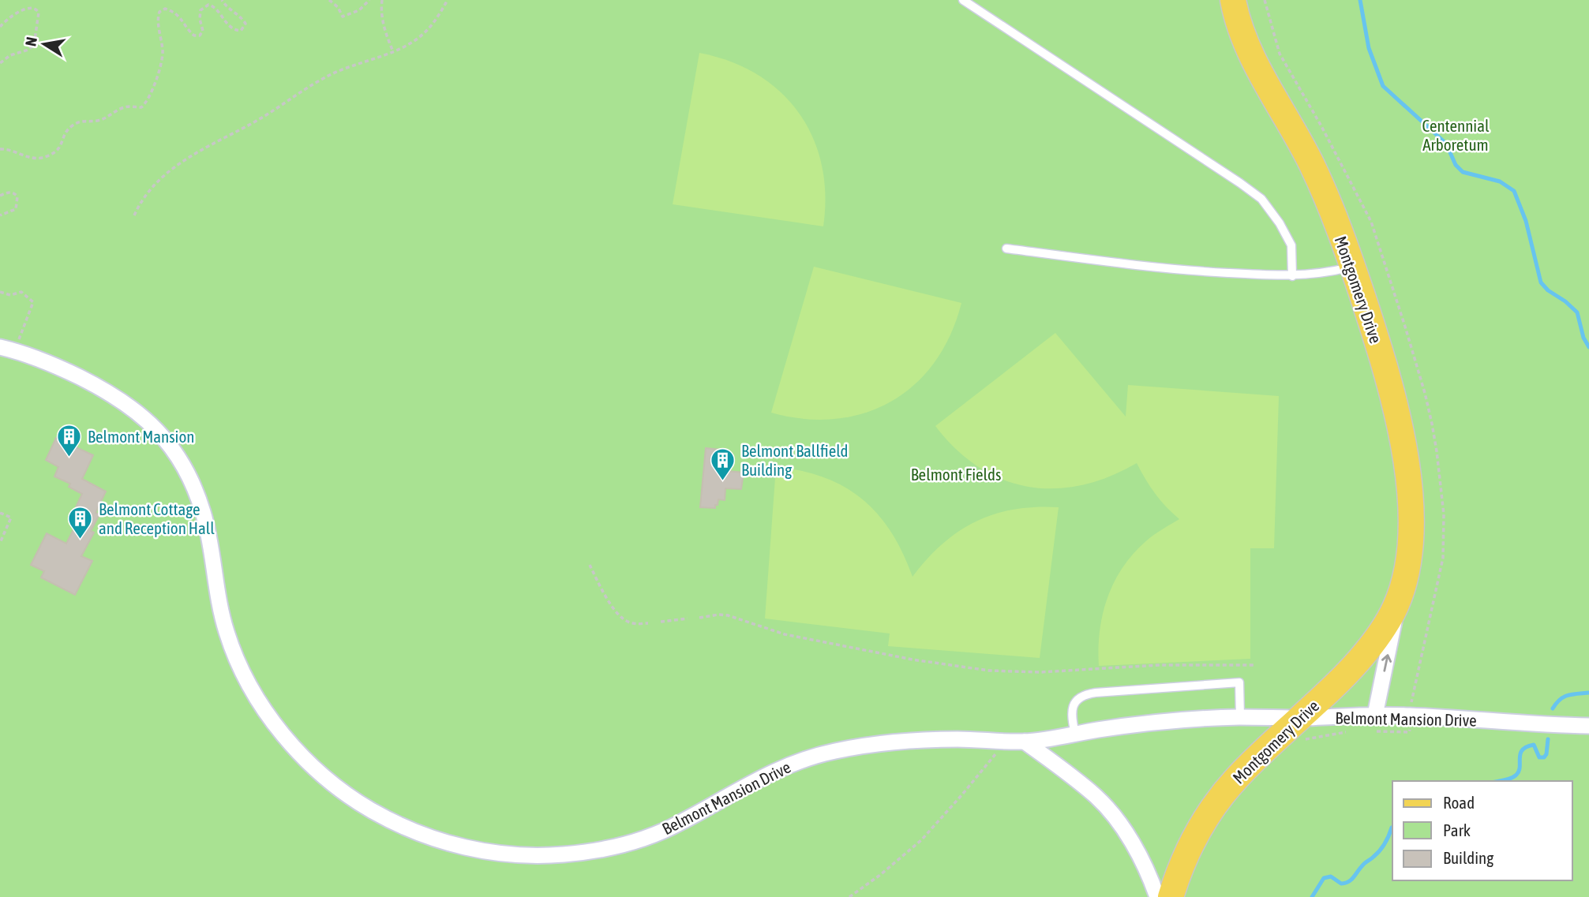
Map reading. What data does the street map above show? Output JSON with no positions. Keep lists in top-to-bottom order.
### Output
{
  "streets": {
    "main road": ["Montgomery Drive"],
    "street": ["Belmont Mansion Drive"]
  },
  "crossings": [
    ["Montgomery Drive", "Belmont Mansion Drive"]
  ],
  "parks": ["Centennial Arboretum", "Belmont Fields"],
  "places": {
    "building": ["Belmont Mansion", "Belmont Ballfield Building", "Belmont Cottage and Reception Hall"]
  },
  "legend": ["Road", "Park", "Building"],
  "north": "left"
}
